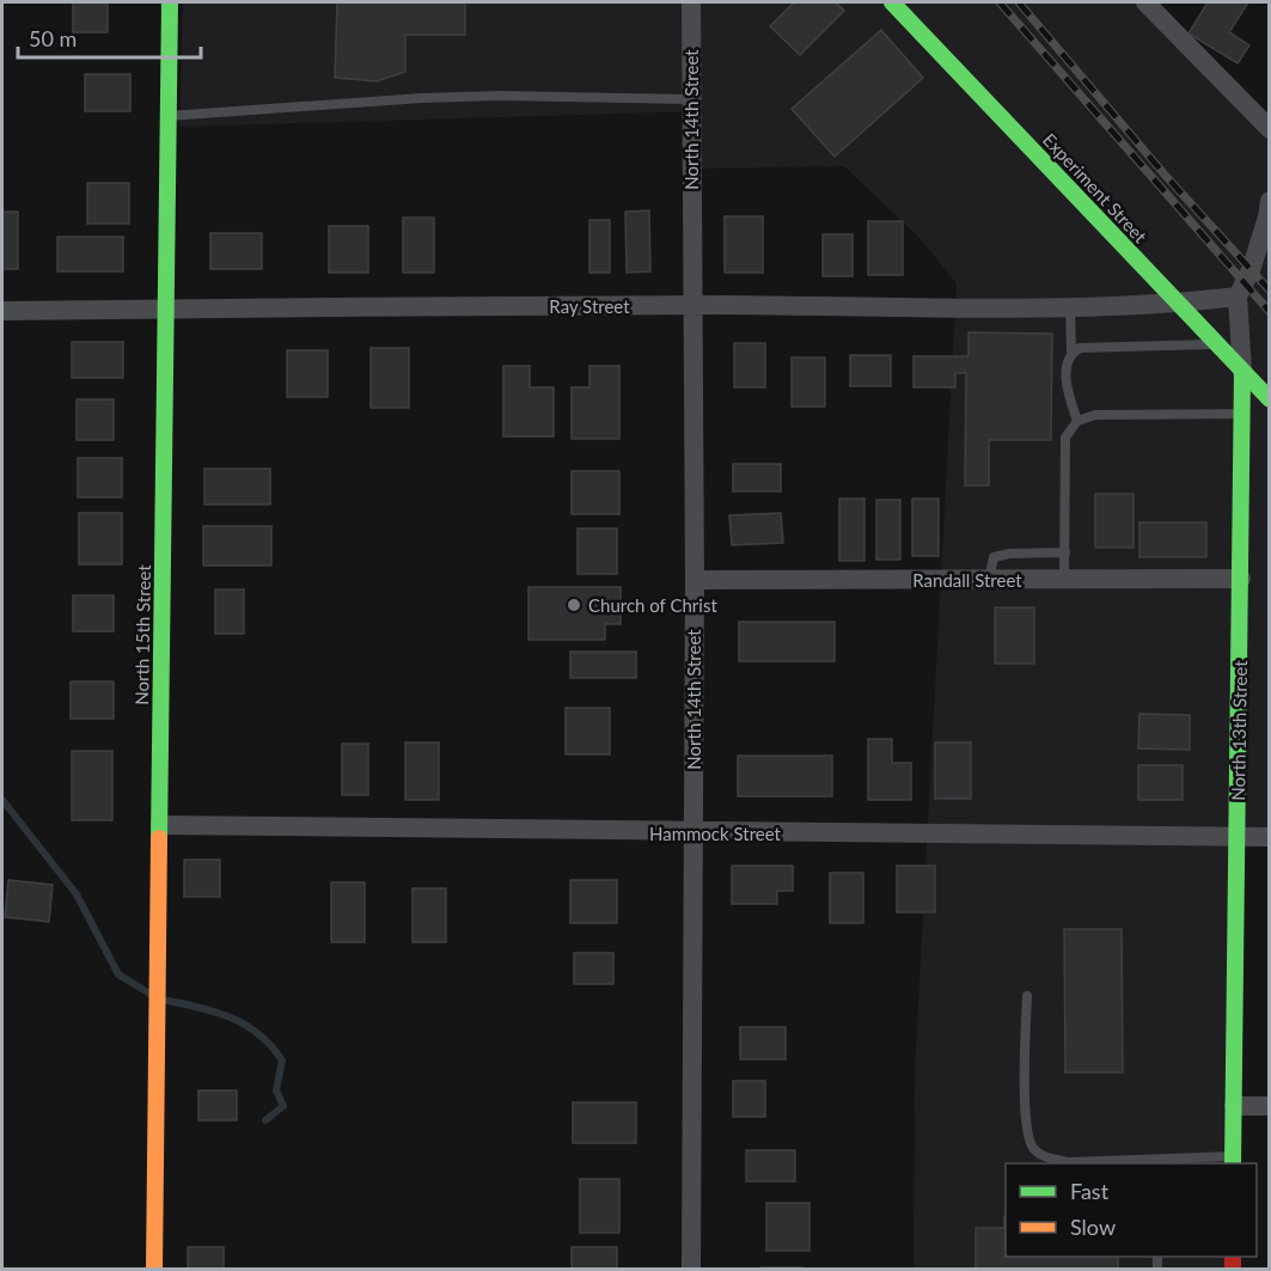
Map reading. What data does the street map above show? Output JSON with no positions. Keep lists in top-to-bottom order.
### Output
{
  "streets": {
    "street": [
      "North 14th Street",
      "Experiment Street",
      "Ray Street",
      "Randall Street",
      "North 15th Street",
      "North 13th Street",
      "Hammock Street"
    ]
  },
  "crossings": [
    ["North 14th Street", "Ray Street"],
    ["North 14th Street", "Randall Street"],
    ["North 14th Street", "Hammock Street"],
    ["Experiment Street", "Ray Street"],
    ["Experiment Street", "North 13th Street"],
    ["Ray Street", "North 15th Street"],
    ["Randall Street", "North 13th Street"],
    ["North 15th Street", "Hammock Street"],
    ["North 13th Street", "Hammock Street"]
  ],
  "places": ["Church of Christ"],
  "legend": ["Fast", "Slow"],
  "scale_bar": "50 m"
}
